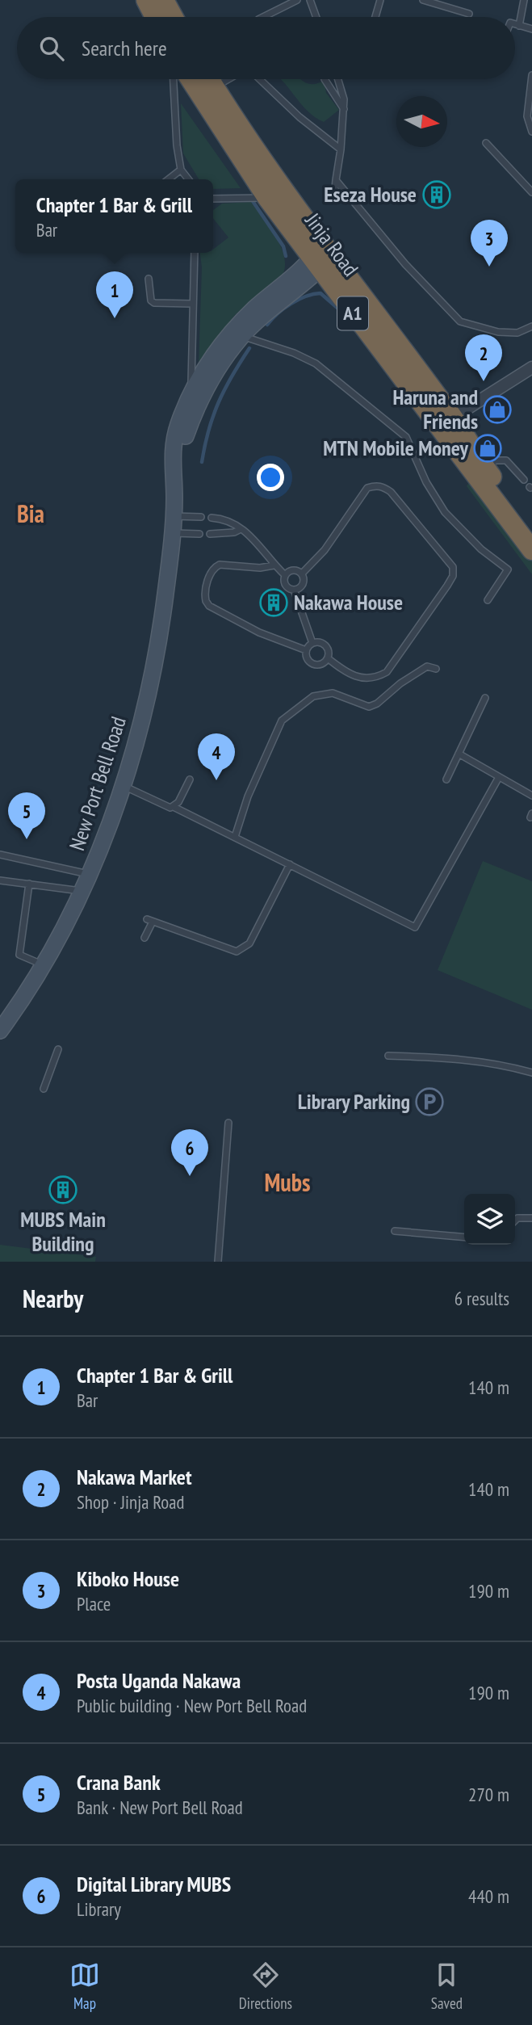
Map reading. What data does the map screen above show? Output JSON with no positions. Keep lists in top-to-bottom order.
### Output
{
  "streets": {
    "highway": ["Jinja Road", "A1"],
    "main road": ["New Port Bell Road"]
  },
  "crossings": [
    ["Jinja Road", "New Port Bell Road"]
  ],
  "districts": ["Bia", "Mubs"],
  "places": {
    "building": ["Eseza House", "Nakawa House", "MUBS Main Building"],
    "shop": ["Haruna and Friends", "MTN Mobile Money"],
    "parking": ["Library Parking"]
  },
  "north": "right",
  "page": {
    "search": "Search here",
    "popup": ["Chapter 1 Bar & Grill", "Bar"],
    "pins": [
      "3",
      "1",
      "2",
      "4",
      "5",
      "6"
    ],
    "heading": ["Nearby", "6 results"],
    "list": [
      {
        "mark": "1",
        "name": "Chapter 1 Bar & Grill",
        "note": "Bar",
        "value": "140 m"
      },
      {
        "mark": "2",
        "name": "Nakawa Market",
        "note": "Shop · Jinja Road",
        "value": "140 m"
      },
      {
        "mark": "3",
        "name": "Kiboko House",
        "note": "Place",
        "value": "190 m"
      },
      {
        "mark": "4",
        "name": "Posta Uganda Nakawa",
        "note": "Public building · New Port Bell Road",
        "value": "190 m"
      },
      {
        "mark": "5",
        "name": "Crana Bank",
        "note": "Bank · New Port Bell Road",
        "value": "270 m"
      },
      {
        "mark": "6",
        "name": "Digital Library MUBS",
        "note": "Library",
        "value": "440 m"
      }
    ],
    "nav": ["Map", "Directions", "Saved"]
  }
}
